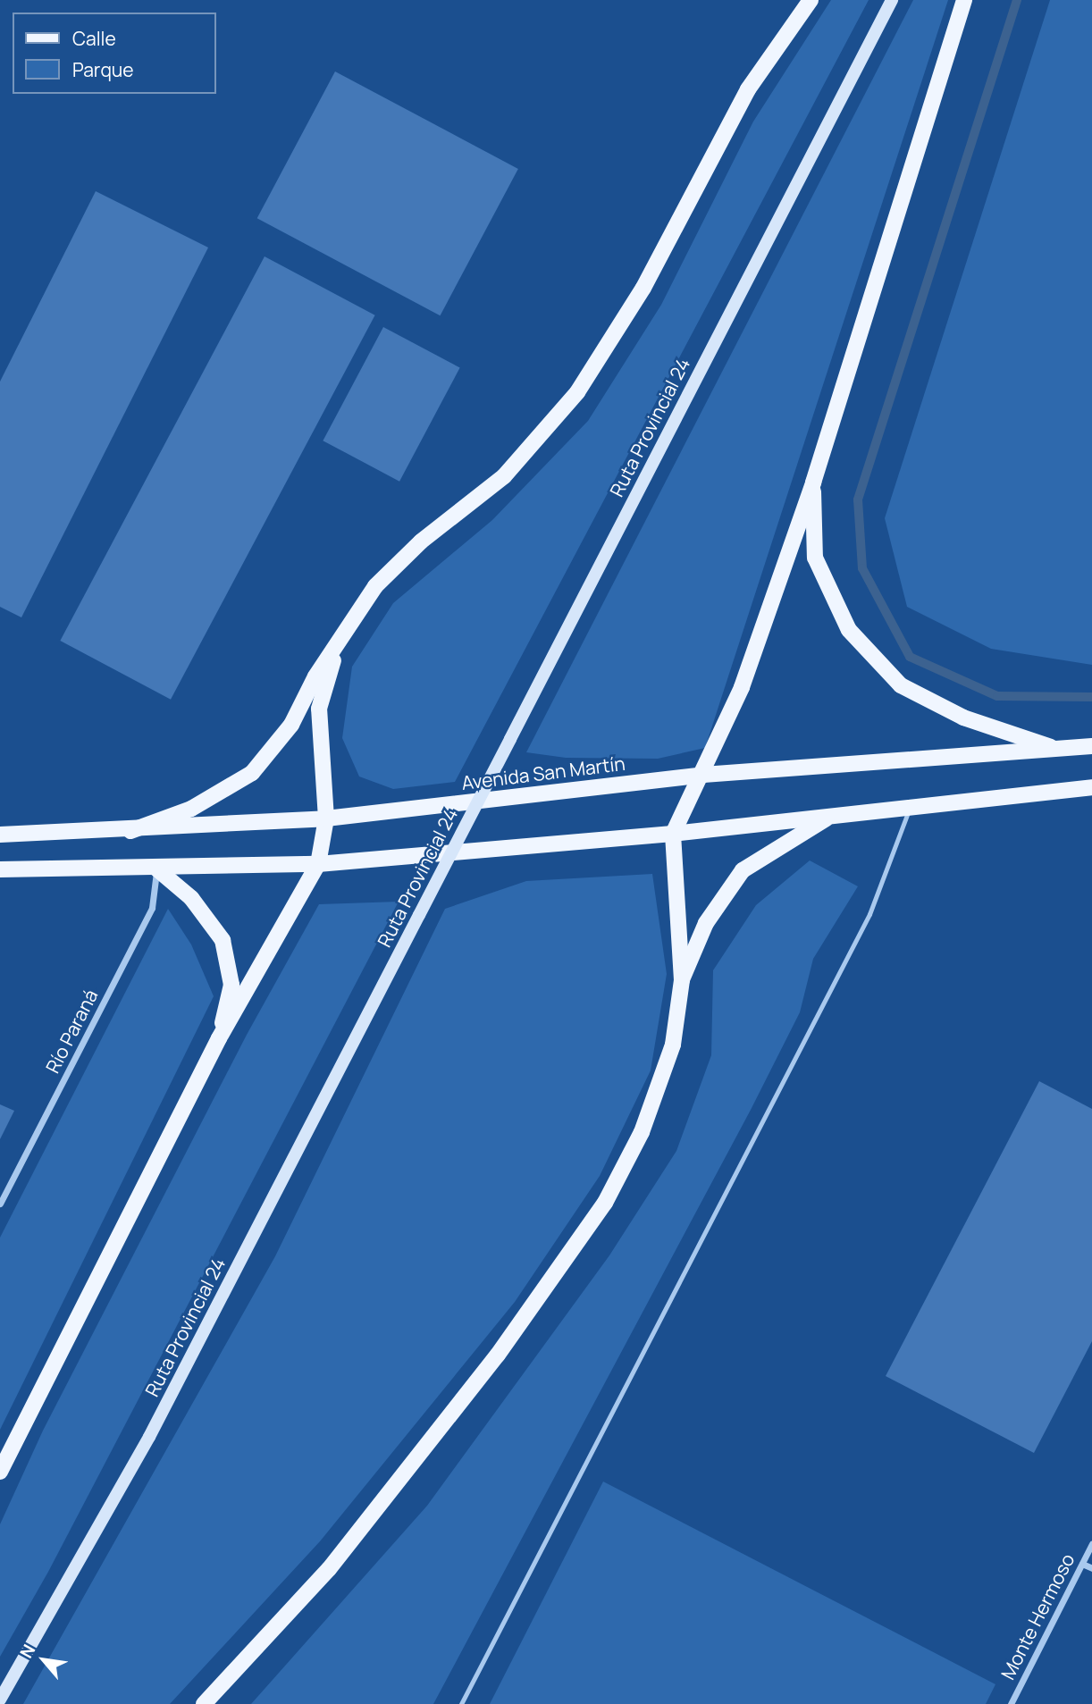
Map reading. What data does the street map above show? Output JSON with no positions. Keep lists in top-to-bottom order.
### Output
{
  "streets": {
    "main road": ["Ruta Provincial 24", "Avenida San Martín"],
    "street": ["Río Paraná", "Monte Hermoso"]
  },
  "legend": ["Calle", "Parque"],
  "north": "top left"
}
